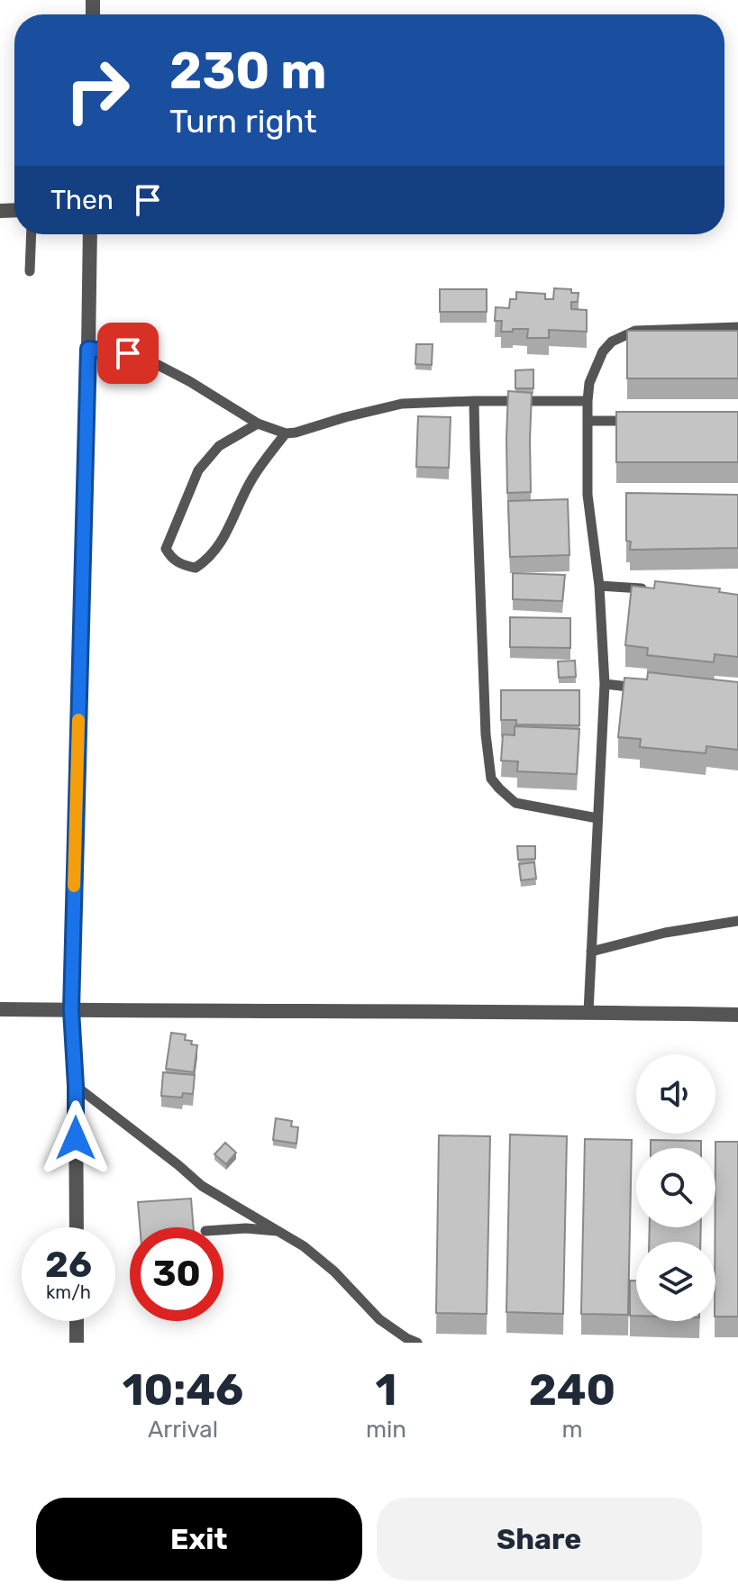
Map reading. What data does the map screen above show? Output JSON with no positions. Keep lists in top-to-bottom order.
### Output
{
  "page": {
    "turn": ["230 m", "Turn right"],
    "then": "Then",
    "speed": "26 km/h",
    "limit": "30",
    "eta": [
      "10:46",
      "Arrival",
      "1",
      "min",
      "240",
      "m"
    ],
    "buttons": ["Exit", "Share"]
  }
}
